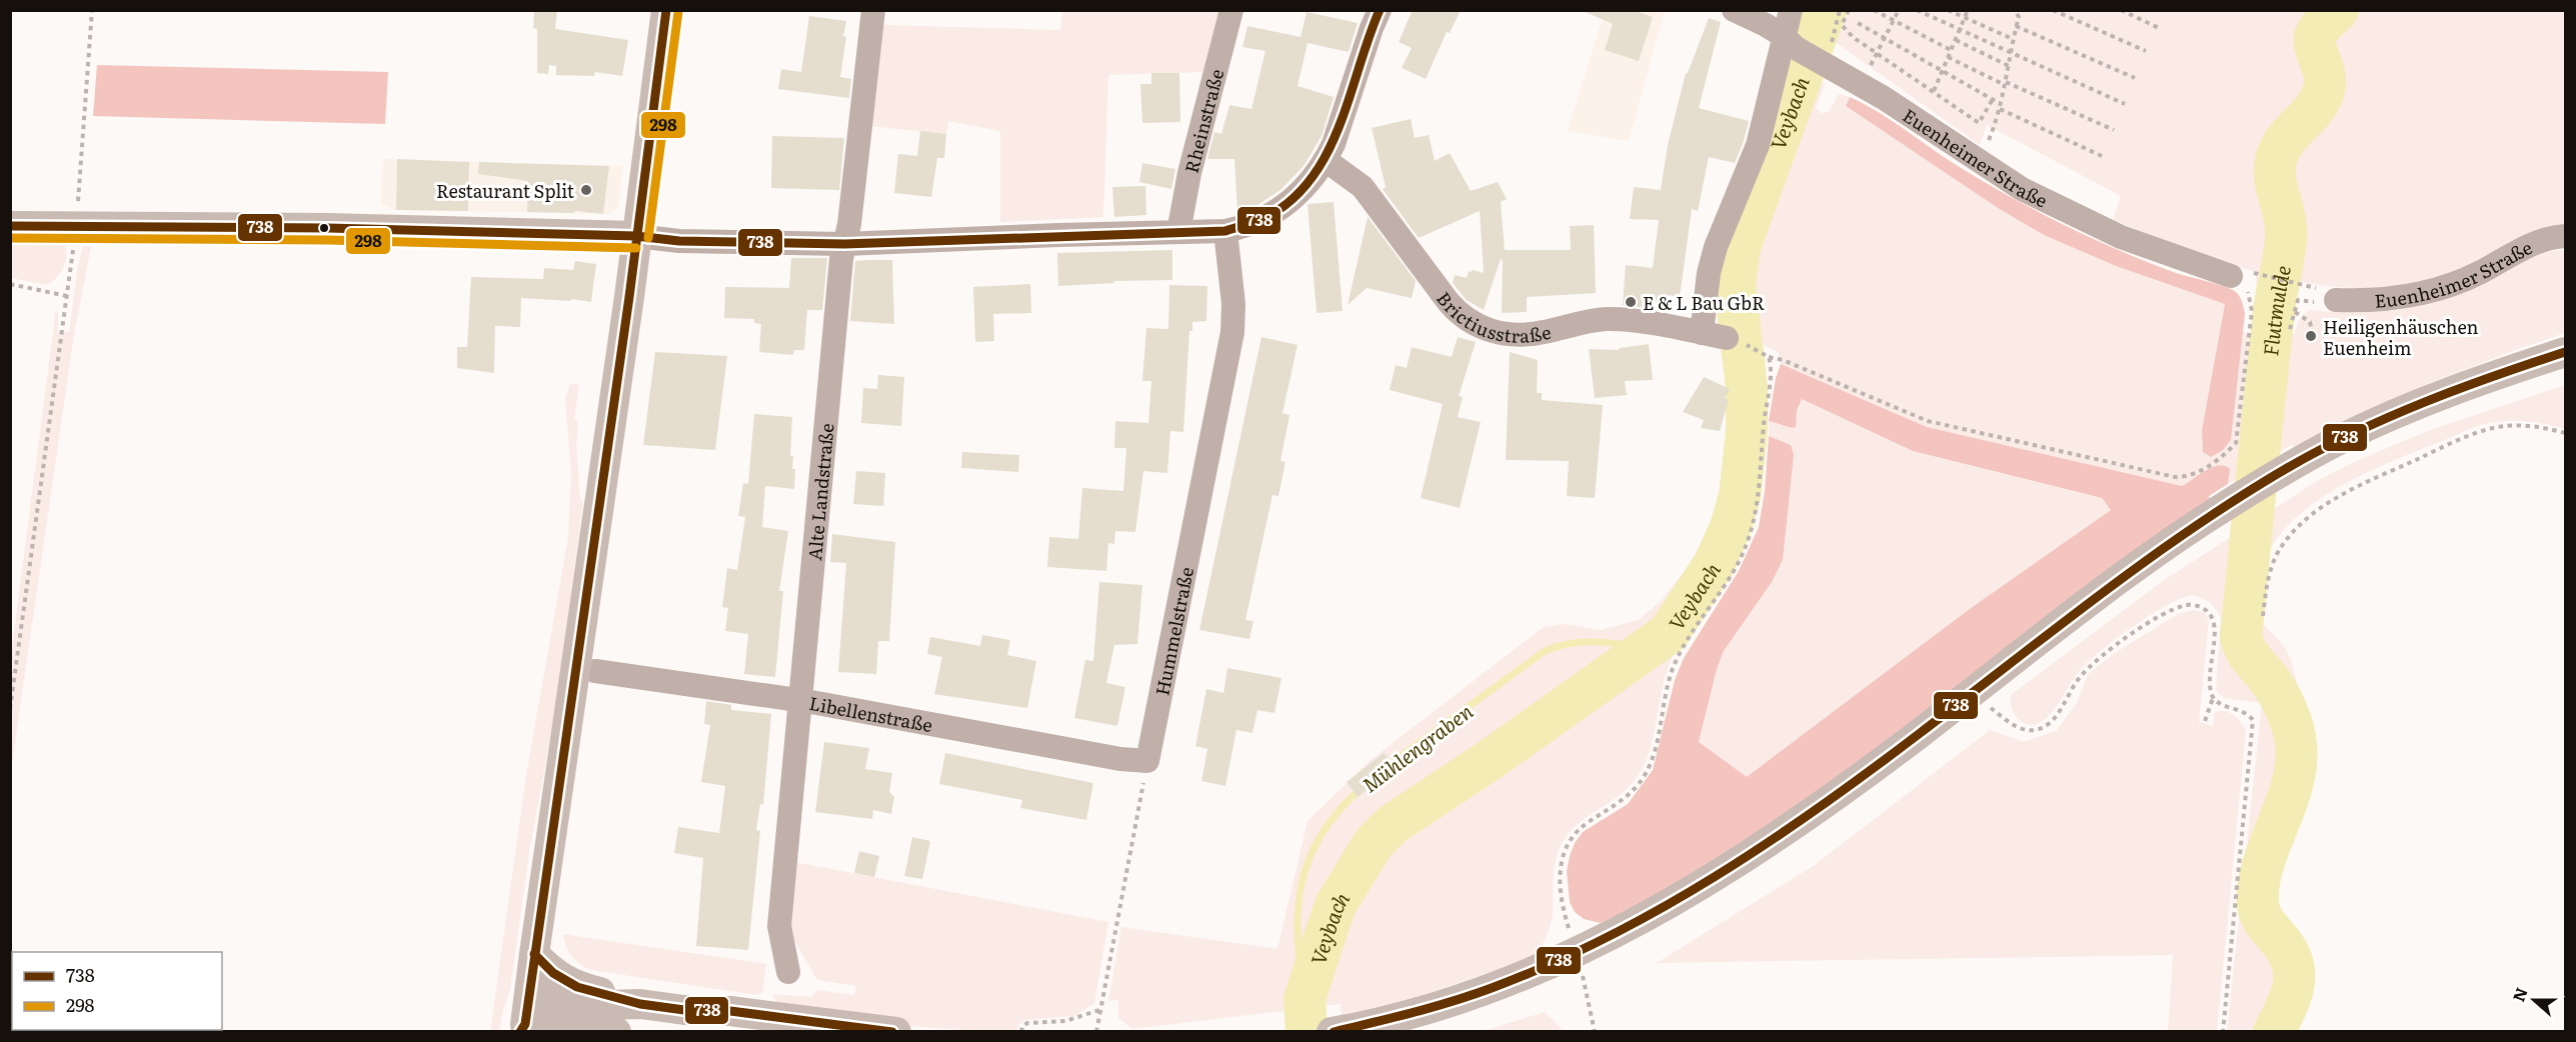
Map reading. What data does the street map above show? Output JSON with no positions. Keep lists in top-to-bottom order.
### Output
{
  "streets": {
    "street": [
      "Rheinstraße",
      "Euenheimer Straße",
      "Brictiusstraße",
      "Alte Landstraße",
      "Hummelstraße",
      "Libellenstraße"
    ]
  },
  "crossings": [
    ["Alte Landstraße", "Libellenstraße"],
    ["Hummelstraße", "Libellenstraße"]
  ],
  "water": ["Veybach", "Flutmulde", "Mühlengraben"],
  "places": ["Restaurant Split", "E & L Bau GbR", "Heiligenhäuschen Euenheim"],
  "lines": ["transit line 738", "transit line 298"],
  "legend": ["738", "298"],
  "north": "left"
}
